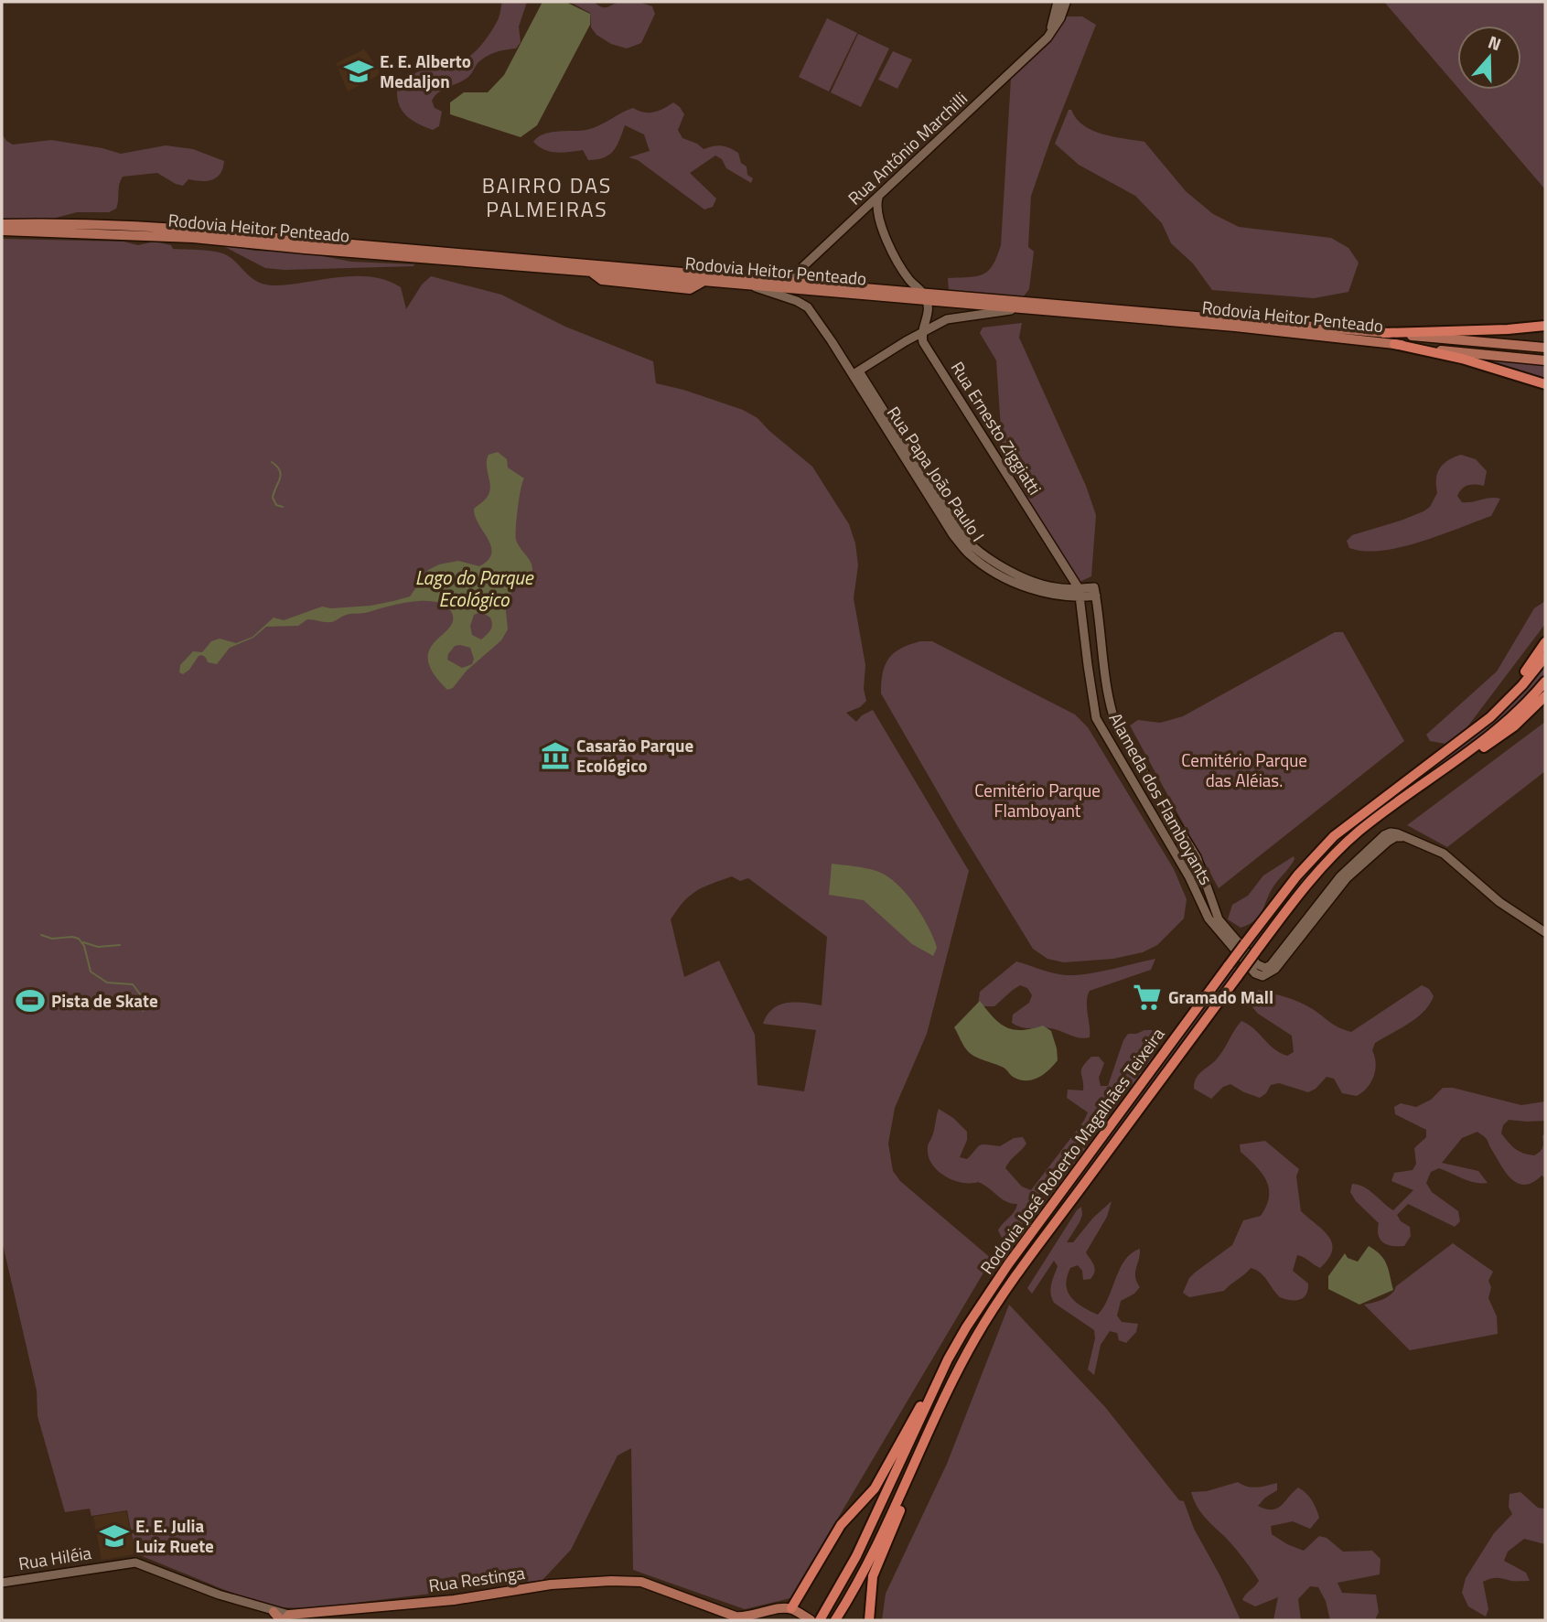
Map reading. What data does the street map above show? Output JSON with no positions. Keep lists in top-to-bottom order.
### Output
{
  "streets": {
    "highway": ["Rodovia José Roberto Magalhães Teixeira"],
    "main road": ["Rodovia Heitor Penteado", "Rua Restinga"],
    "street": [
      "Rua Antônio Marchilli",
      "Rua Ernesto Ziggiatti",
      "Rua Papa João Paulo I",
      "Alameda dos Flamboyants",
      "Rua Hiléia"
    ]
  },
  "crossings": [
    ["Rua Antônio Marchilli", "Rodovia Heitor Penteado"],
    ["Rua Antônio Marchilli", "Rua Papa João Paulo I"],
    ["Rodovia Heitor Penteado", "Rua Papa João Paulo I"],
    ["Rua Ernesto Ziggiatti", "Rua Papa João Paulo I"],
    ["Rua Ernesto Ziggiatti", "Alameda dos Flamboyants"],
    ["Rua Papa João Paulo I", "Alameda dos Flamboyants"]
  ],
  "districts": ["BAIRRO DAS PALMEIRAS"],
  "water": ["Lago do Parque Ecológico"],
  "parks": ["Cemitério Parque das Aléias.", "Cemitério Parque Flamboyant"],
  "places": {
    "school or university": ["E. E. Alberto Medaljon", "E. E. Julia Luiz Ruete"],
    "museum": ["Casarão Parque Ecológico"],
    "supermarket": ["Gramado Mall"],
    "sports": ["Pista de Skate"]
  },
  "north": "top"
}
